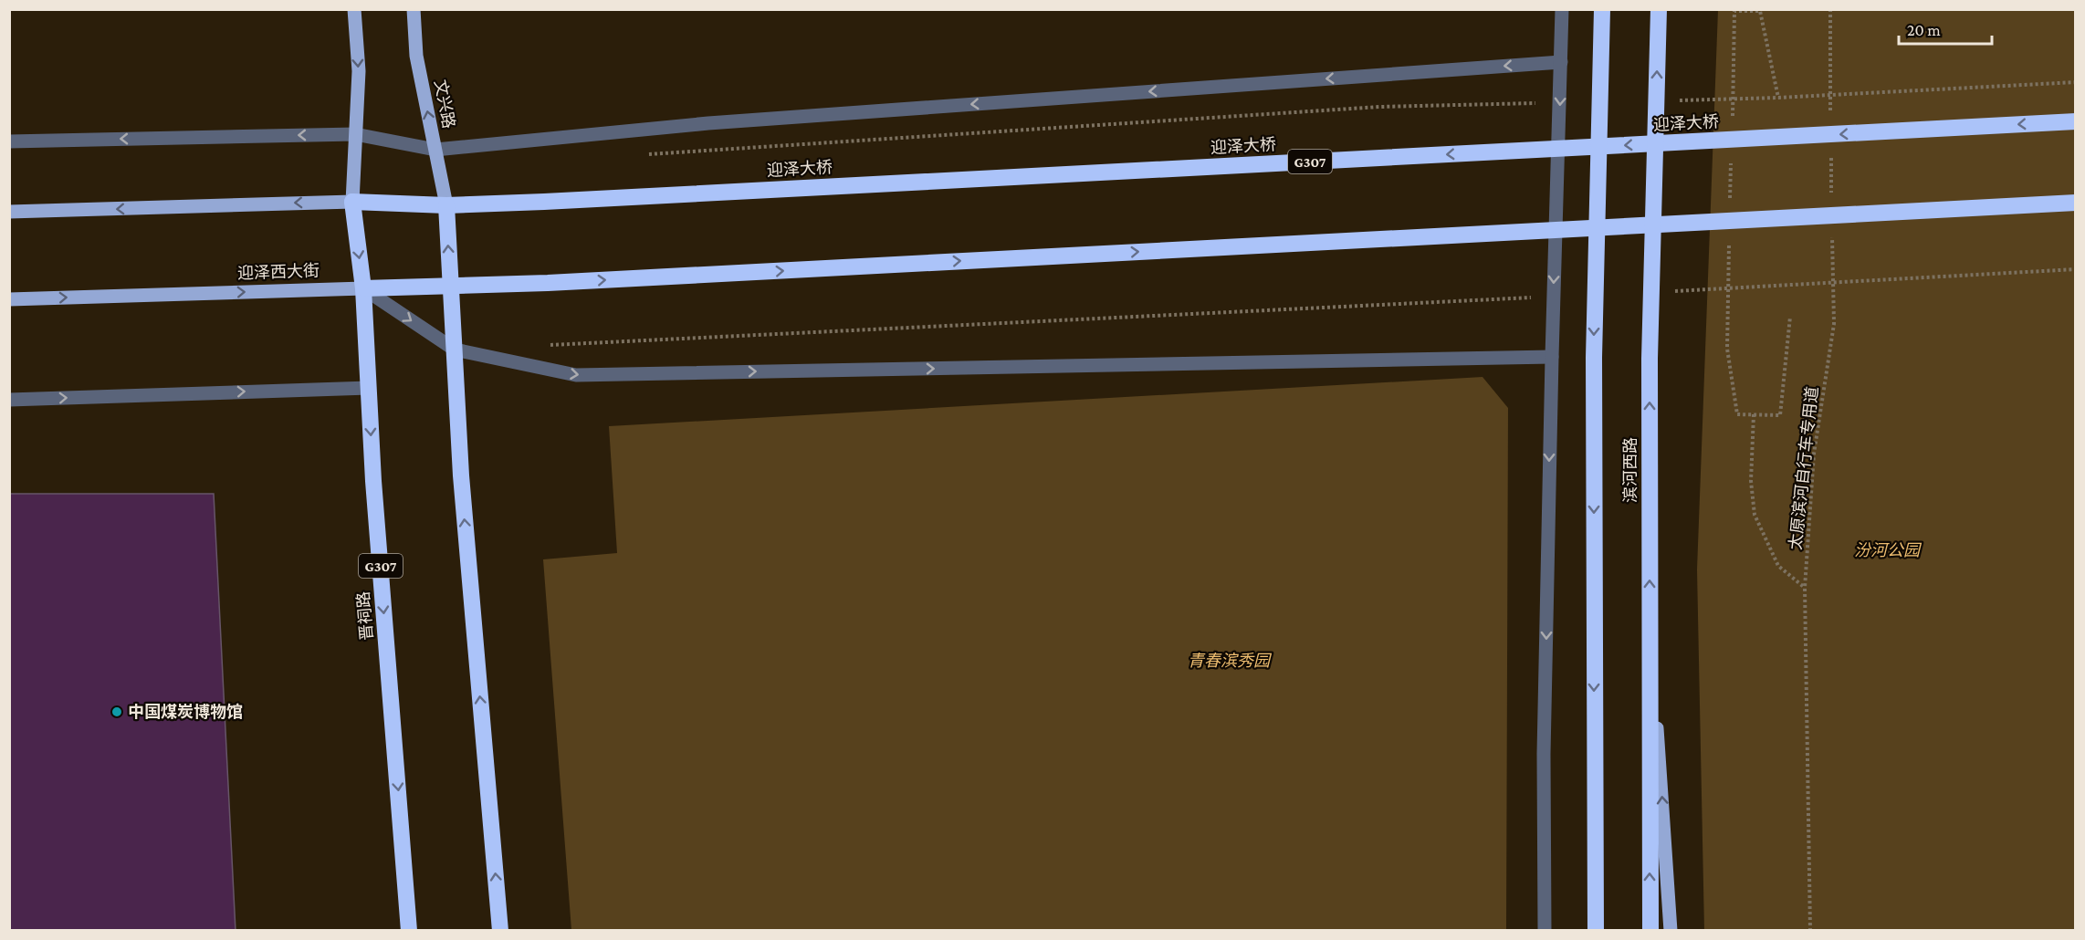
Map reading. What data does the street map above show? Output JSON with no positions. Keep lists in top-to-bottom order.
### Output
{
  "streets": {
    "highway": [
      "迎泽大桥",
      "G307",
      "迎泽西大街",
      "滨河西路",
      "晋祠路"
    ],
    "main road": ["文兴路"],
    "path": ["太原滨河自行车专用道"]
  },
  "crossings": [
    ["文兴路", "迎泽大桥"],
    ["文兴路", "G307"],
    ["迎泽大桥", "G307"],
    ["G307", "晋祠路"],
    ["迎泽西大街", "晋祠路"]
  ],
  "one_way": ["迎泽大桥", "迎泽西大街"],
  "parks": ["汾河公园", "青春滨秀园"],
  "places": ["中国煤炭博物馆"],
  "scale_bar": "20 m"
}
